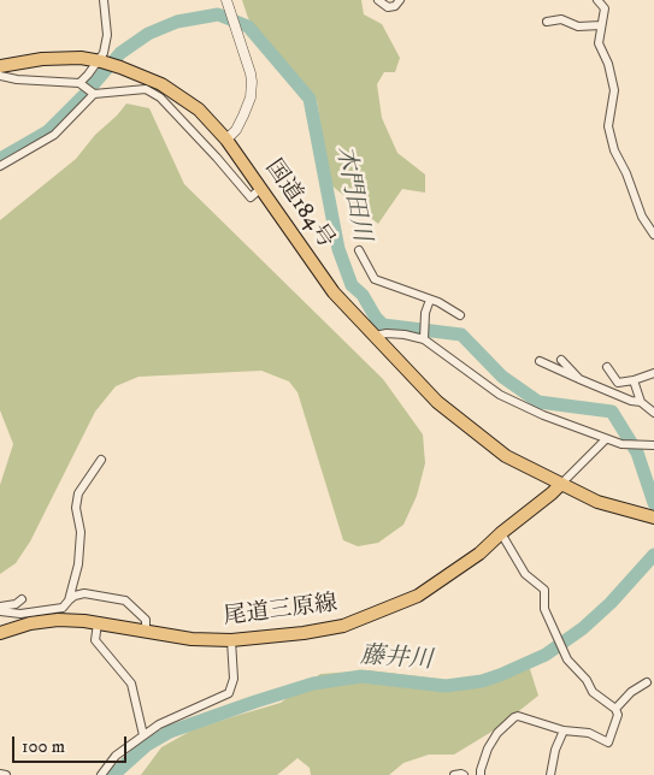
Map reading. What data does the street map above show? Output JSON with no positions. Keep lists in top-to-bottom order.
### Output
{
  "streets": {
    "main road": ["国道184号", "尾道三原線"]
  },
  "crossings": [
    ["国道184号", "尾道三原線"]
  ],
  "water": ["木門田川", "藤井川"],
  "scale_bar": "100 m"
}
